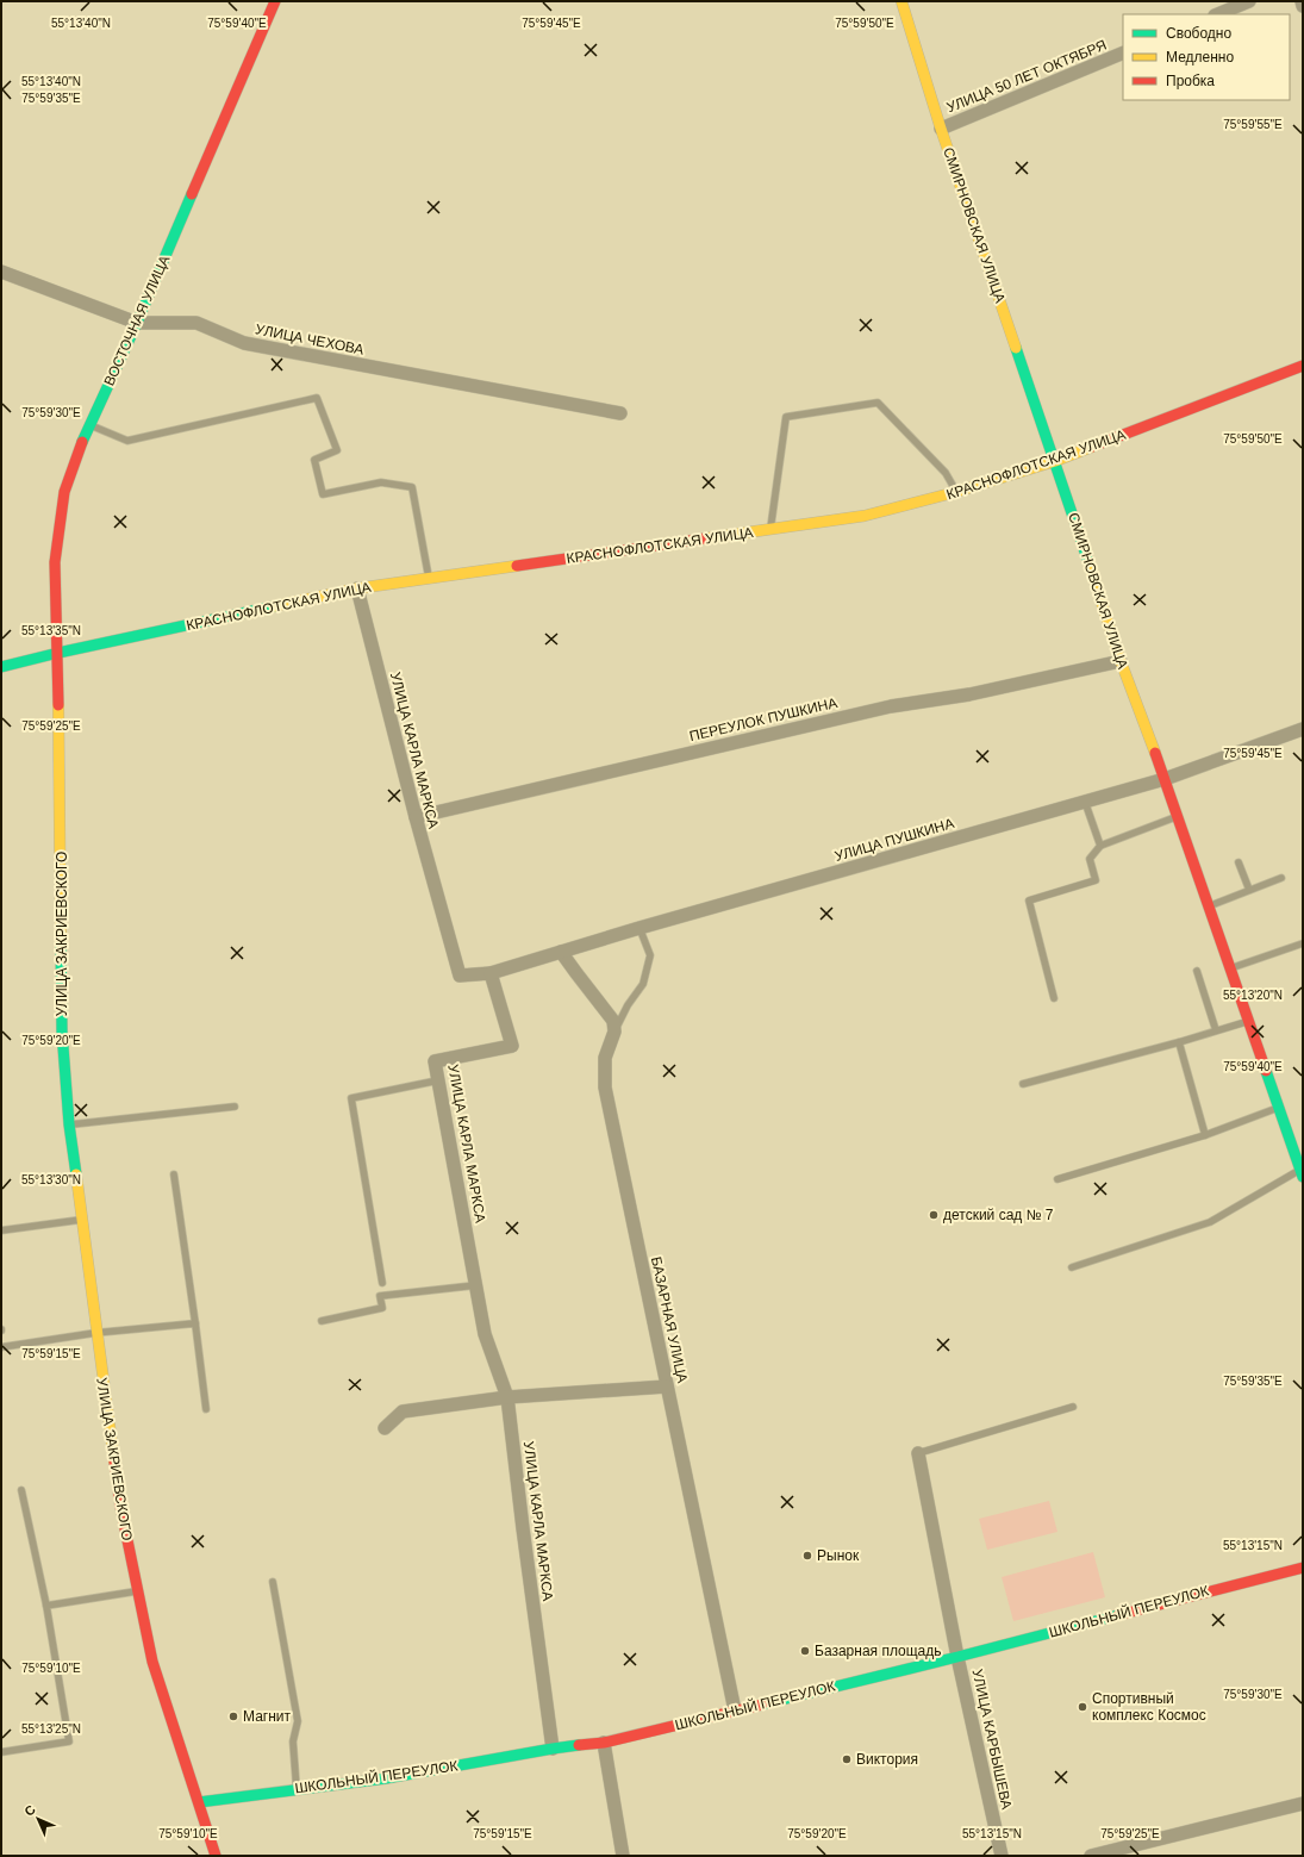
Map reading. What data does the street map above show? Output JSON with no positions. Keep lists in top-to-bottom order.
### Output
{
  "streets": {
    "street": [
      "УЛИЦА 50 ЛЕТ ОКТЯБРЯ",
      "СМИРНОВСКАЯ УЛИЦА",
      "ВОСТОЧНАЯ УЛИЦА",
      "УЛИЦА ЧЕХОВА",
      "КРАСНОФЛОТСКАЯ УЛИЦА",
      "ПЕРЕУЛОК ПУШКИНА",
      "УЛИЦА КАРЛА МАРКСА",
      "УЛИЦА ПУШКИНА",
      "УЛИЦА ЗАКРИЕВСКОГО",
      "БАЗАРНАЯ УЛИЦА",
      "ШКОЛЬНЫЙ ПЕРЕУЛОК",
      "УЛИЦА КАРБЫШЕВА"
    ]
  },
  "crossings": [
    ["УЛИЦА 50 ЛЕТ ОКТЯБРЯ", "СМИРНОВСКАЯ УЛИЦА"],
    ["СМИРНОВСКАЯ УЛИЦА", "КРАСНОФЛОТСКАЯ УЛИЦА"],
    ["СМИРНОВСКАЯ УЛИЦА", "ПЕРЕУЛОК ПУШКИНА"],
    ["СМИРНОВСКАЯ УЛИЦА", "УЛИЦА ПУШКИНА"],
    ["ВОСТОЧНАЯ УЛИЦА", "УЛИЦА ЧЕХОВА"],
    ["ВОСТОЧНАЯ УЛИЦА", "КРАСНОФЛОТСКАЯ УЛИЦА"],
    ["ВОСТОЧНАЯ УЛИЦА", "УЛИЦА ЗАКРИЕВСКОГО"],
    ["КРАСНОФЛОТСКАЯ УЛИЦА", "УЛИЦА КАРЛА МАРКСА"],
    ["КРАСНОФЛОТСКАЯ УЛИЦА", "УЛИЦА ЗАКРИЕВСКОГО"],
    ["ПЕРЕУЛОК ПУШКИНА", "УЛИЦА КАРЛА МАРКСА"],
    ["УЛИЦА КАРЛА МАРКСА", "УЛИЦА ПУШКИНА"],
    ["УЛИЦА КАРЛА МАРКСА", "ШКОЛЬНЫЙ ПЕРЕУЛОК"],
    ["УЛИЦА ЗАКРИЕВСКОГО", "ШКОЛЬНЫЙ ПЕРЕУЛОК"],
    ["БАЗАРНАЯ УЛИЦА", "ШКОЛЬНЫЙ ПЕРЕУЛОК"],
    ["ШКОЛЬНЫЙ ПЕРЕУЛОК", "УЛИЦА КАРБЫШЕВА"]
  ],
  "places": [
    "детский сад № 7",
    "Рынок",
    "Базарная площадь",
    "Спортивный комплекс Космос",
    "Магнит",
    "Виктория"
  ],
  "legend": ["Свободно", "Медленно", "Пробка"],
  "north": "top left",
  "coordinates": [
    "75°59'40\"E",
    "75°59'45\"E",
    "75°59'50\"E",
    "55°13'40\"N",
    "75°59'35\"E",
    "75°59'55\"E",
    "75°59'30\"E",
    "55°13'35\"N",
    "75°59'25\"E",
    "55°13'20\"N",
    "75°59'20\"E",
    "55°13'30\"N",
    "75°59'15\"E",
    "55°13'15\"N",
    "75°59'10\"E",
    "55°13'25\"N"
  ]
}
